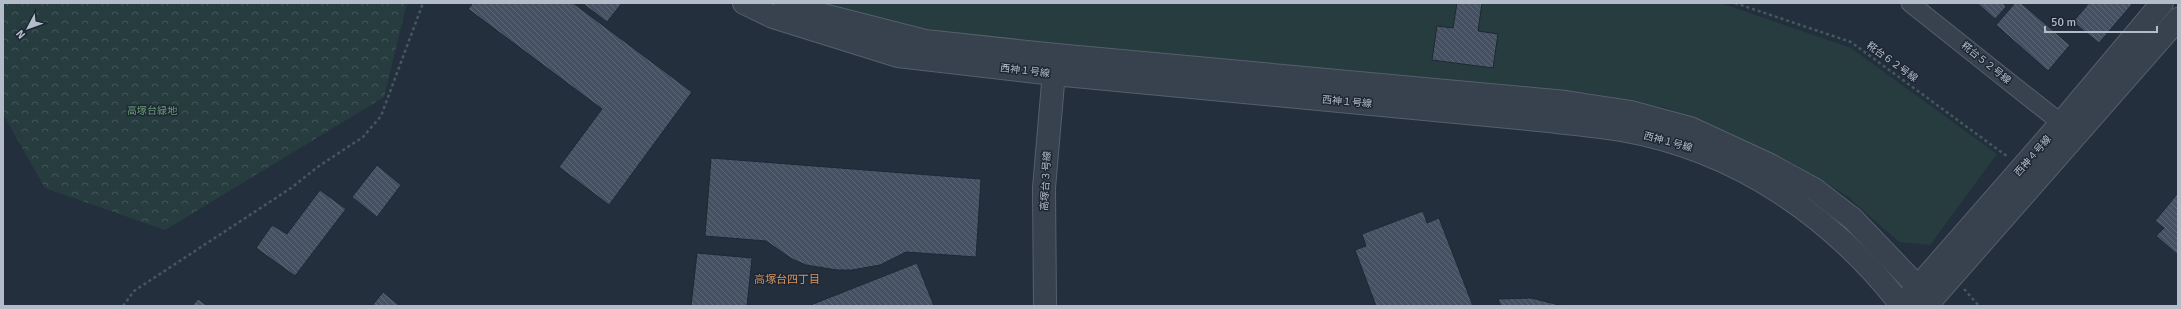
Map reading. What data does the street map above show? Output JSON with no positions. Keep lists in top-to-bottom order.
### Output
{
  "streets": {
    "street": [
      "糀台５２号線",
      "西神１号線",
      "西神４号線",
      "高塚台３号線"
    ],
    "path": ["糀台６２号線"]
  },
  "crossings": [
    ["糀台６２号線", "西神４号線"],
    ["糀台５２号線", "西神４号線"],
    ["西神１号線", "西神４号線"],
    ["西神１号線", "高塚台３号線"]
  ],
  "districts": ["高塚台四丁目"],
  "parks": ["高塚台緑地"],
  "scale_bar": "50 m",
  "north": "bottom left"
}
